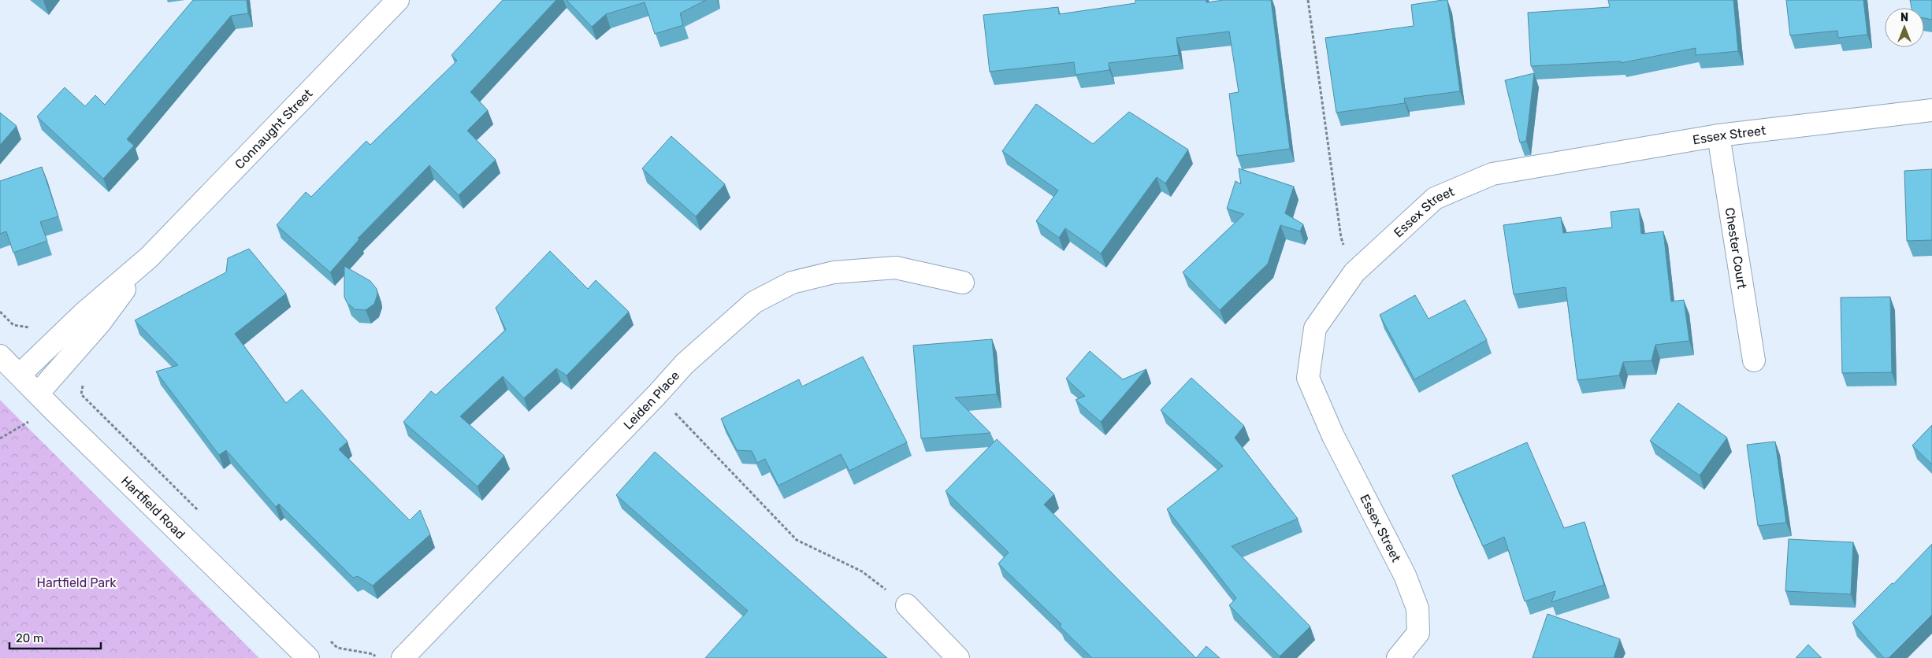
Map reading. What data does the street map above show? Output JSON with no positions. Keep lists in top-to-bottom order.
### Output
{
  "streets": {
    "street": [
      "Connaught Street",
      "Essex Street",
      "Chester Court",
      "Leiden Place",
      "Hartfield Road"
    ]
  },
  "crossings": [
    ["Connaught Street", "Hartfield Road"],
    ["Essex Street", "Chester Court"]
  ],
  "parks": ["Hartfield Park"],
  "scale_bar": "20 m",
  "north": "top"
}
